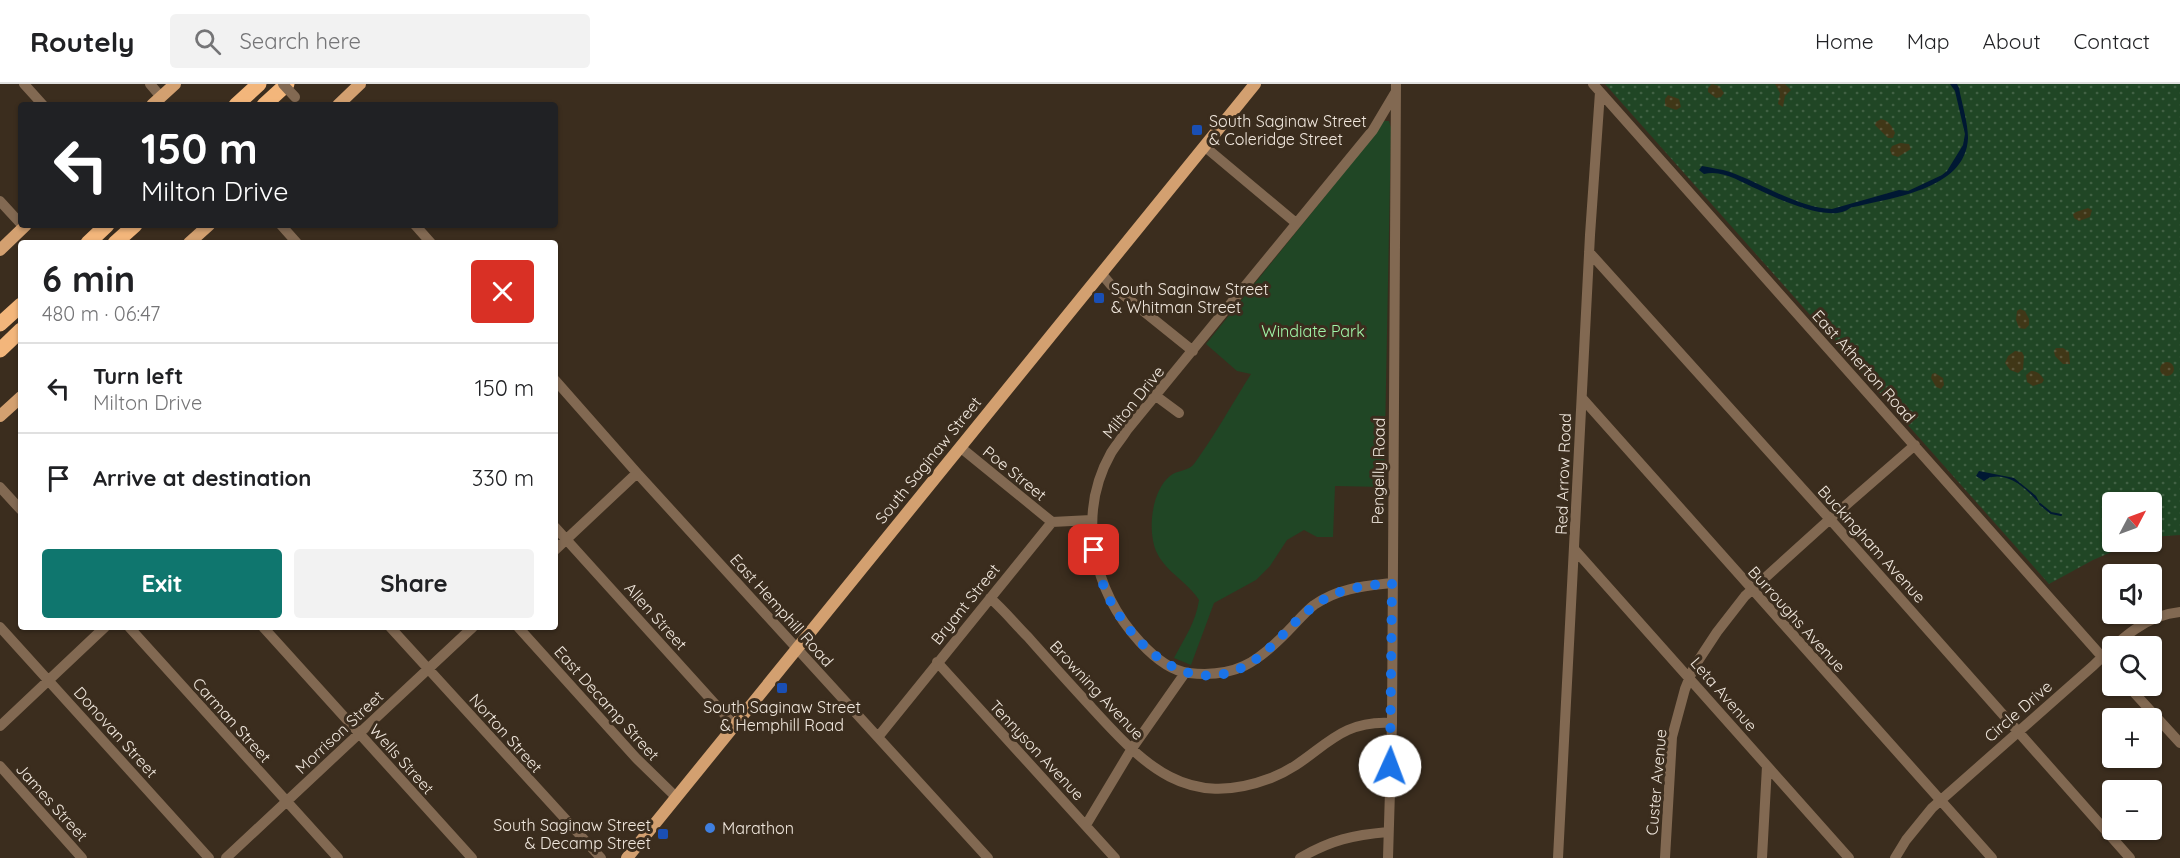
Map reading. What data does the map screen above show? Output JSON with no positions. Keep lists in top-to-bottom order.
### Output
{
  "streets": {
    "main road": ["South Saginaw Street"],
    "street": [
      "East Atherton Road",
      "Milton Drive",
      "Pengelly Road",
      "Poe Street",
      "Red Arrow Road",
      "Buckingham Avenue",
      "Bryant Street",
      "East Hemphill Road",
      "Allen Street",
      "Burroughs Avenue",
      "Browning Avenue",
      "Leta Avenue",
      "East Decamp Street",
      "Circle Drive",
      "Carman Street",
      "Donovan Street",
      "Morrison Street",
      "Norton Street",
      "Tennyson Avenue",
      "Wells Street",
      "Custer Avenue",
      "James Street"
    ]
  },
  "crossings": [
    ["East Atherton Road", "Red Arrow Road"],
    ["East Atherton Road", "Circle Drive"],
    ["East Atherton Road", "Custer Avenue"],
    ["Milton Drive", "Pengelly Road"],
    ["South Saginaw Street", "Poe Street"],
    ["South Saginaw Street", "East Hemphill Road"],
    ["South Saginaw Street", "Allen Street"],
    ["South Saginaw Street", "East Decamp Street"],
    ["Pengelly Road", "Browning Avenue"],
    ["Poe Street", "Bryant Street"],
    ["Red Arrow Road", "Buckingham Avenue"],
    ["Red Arrow Road", "Burroughs Avenue"],
    ["Red Arrow Road", "Leta Avenue"],
    ["Buckingham Avenue", "Circle Drive"],
    ["Buckingham Avenue", "Custer Avenue"],
    ["Bryant Street", "East Hemphill Road"],
    ["Bryant Street", "Browning Avenue"],
    ["Bryant Street", "Tennyson Avenue"],
    ["Burroughs Avenue", "Circle Drive"],
    ["Burroughs Avenue", "Custer Avenue"],
    ["Leta Avenue", "Custer Avenue"],
    ["Carman Street", "Morrison Street"],
    ["Morrison Street", "Norton Street"],
    ["Morrison Street", "Wells Street"]
  ],
  "parks": ["Windiate Park"],
  "places": {
    "transit": [
      "South Saginaw Street & Coleridge Street",
      "South Saginaw Street & Whitman Street",
      "South Saginaw Street & Hemphill Road",
      "South Saginaw Street & Decamp Street"
    ],
    "other": ["Marathon"]
  },
  "north": "top right",
  "page": {
    "header": "Routely",
    "search": "Search here",
    "nav": [
      "Home",
      "Map",
      "About",
      "Contact"
    ],
    "turn": ["150 m", "Milton Drive"],
    "heading": ["6 min", "480 m · 06:47"],
    "list": [
      {
        "name": "Turn left",
        "note": "Milton Drive",
        "value": "150 m"
      },
      {
        "name": "Arrive at destination",
        "value": "330 m"
      }
    ],
    "map_buttons": ["+", "−"],
    "buttons": ["Exit", "Share"]
  }
}
